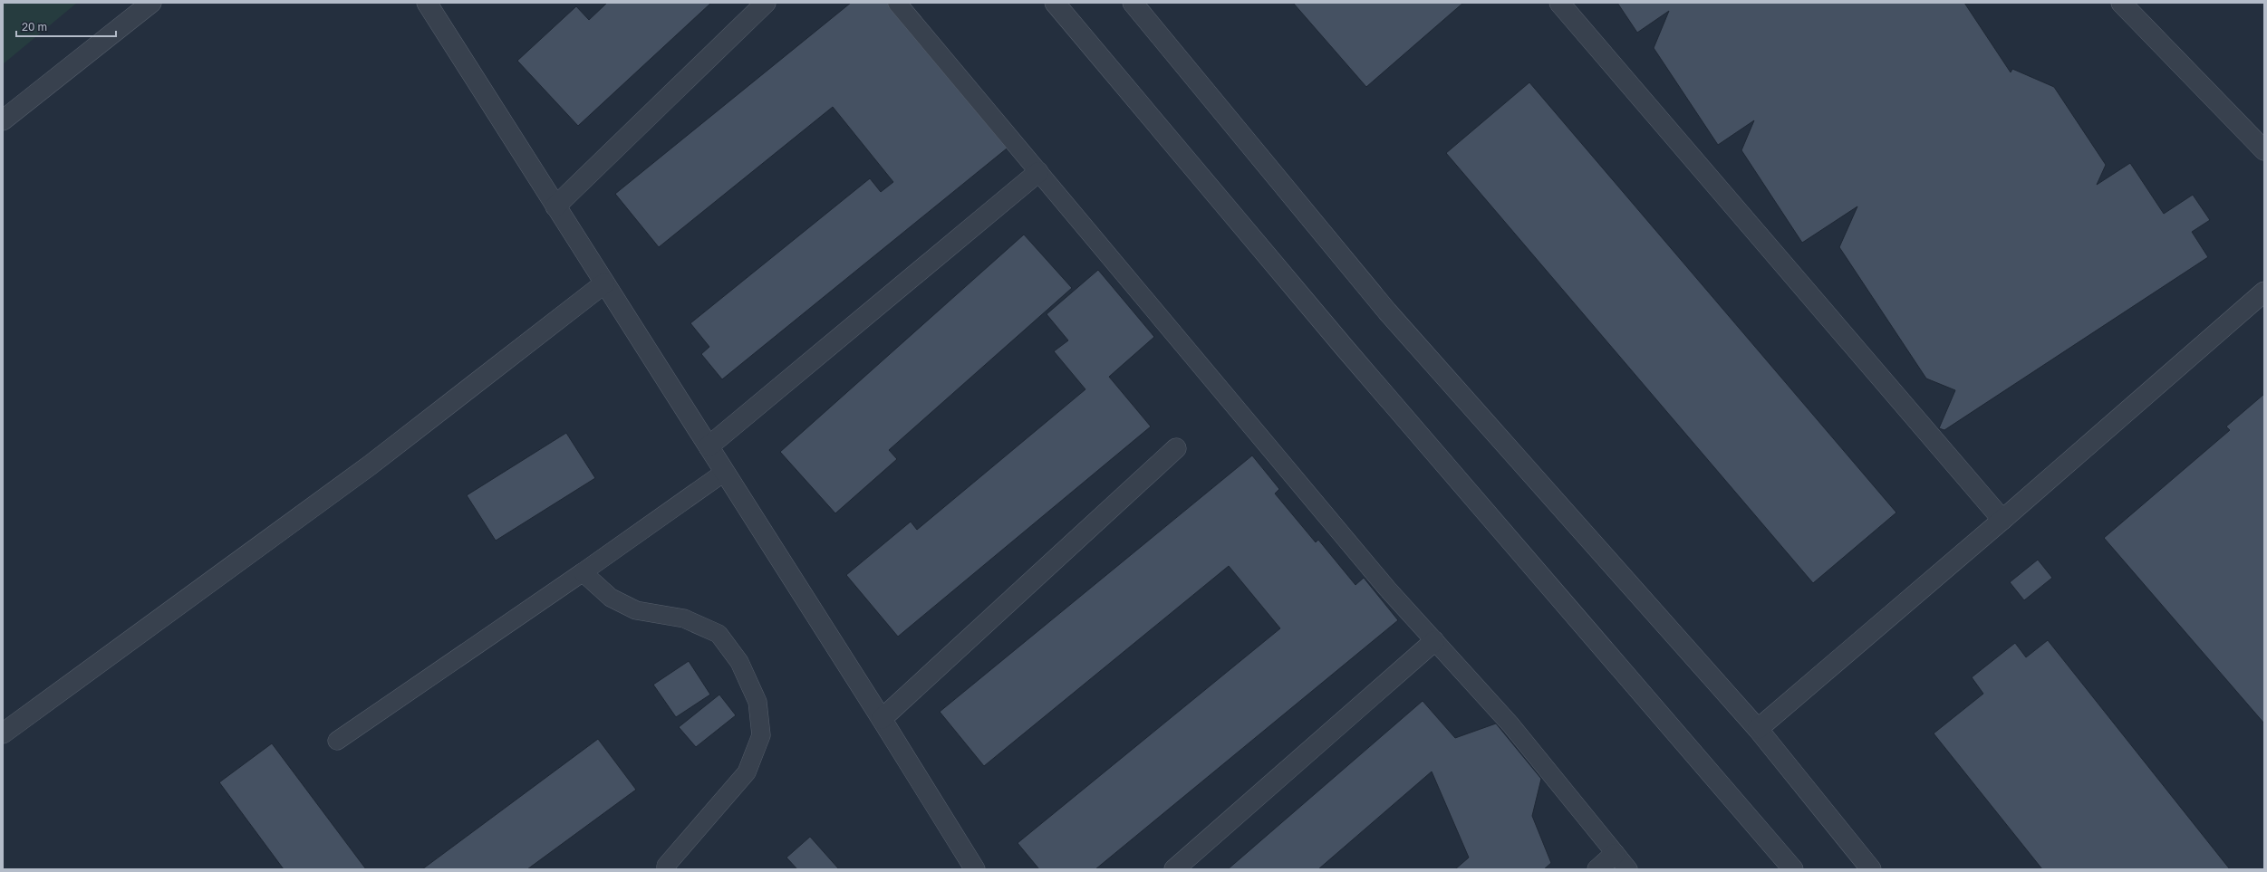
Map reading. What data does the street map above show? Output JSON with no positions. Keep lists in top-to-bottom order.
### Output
{
  "scale_bar": "20 m"
}
